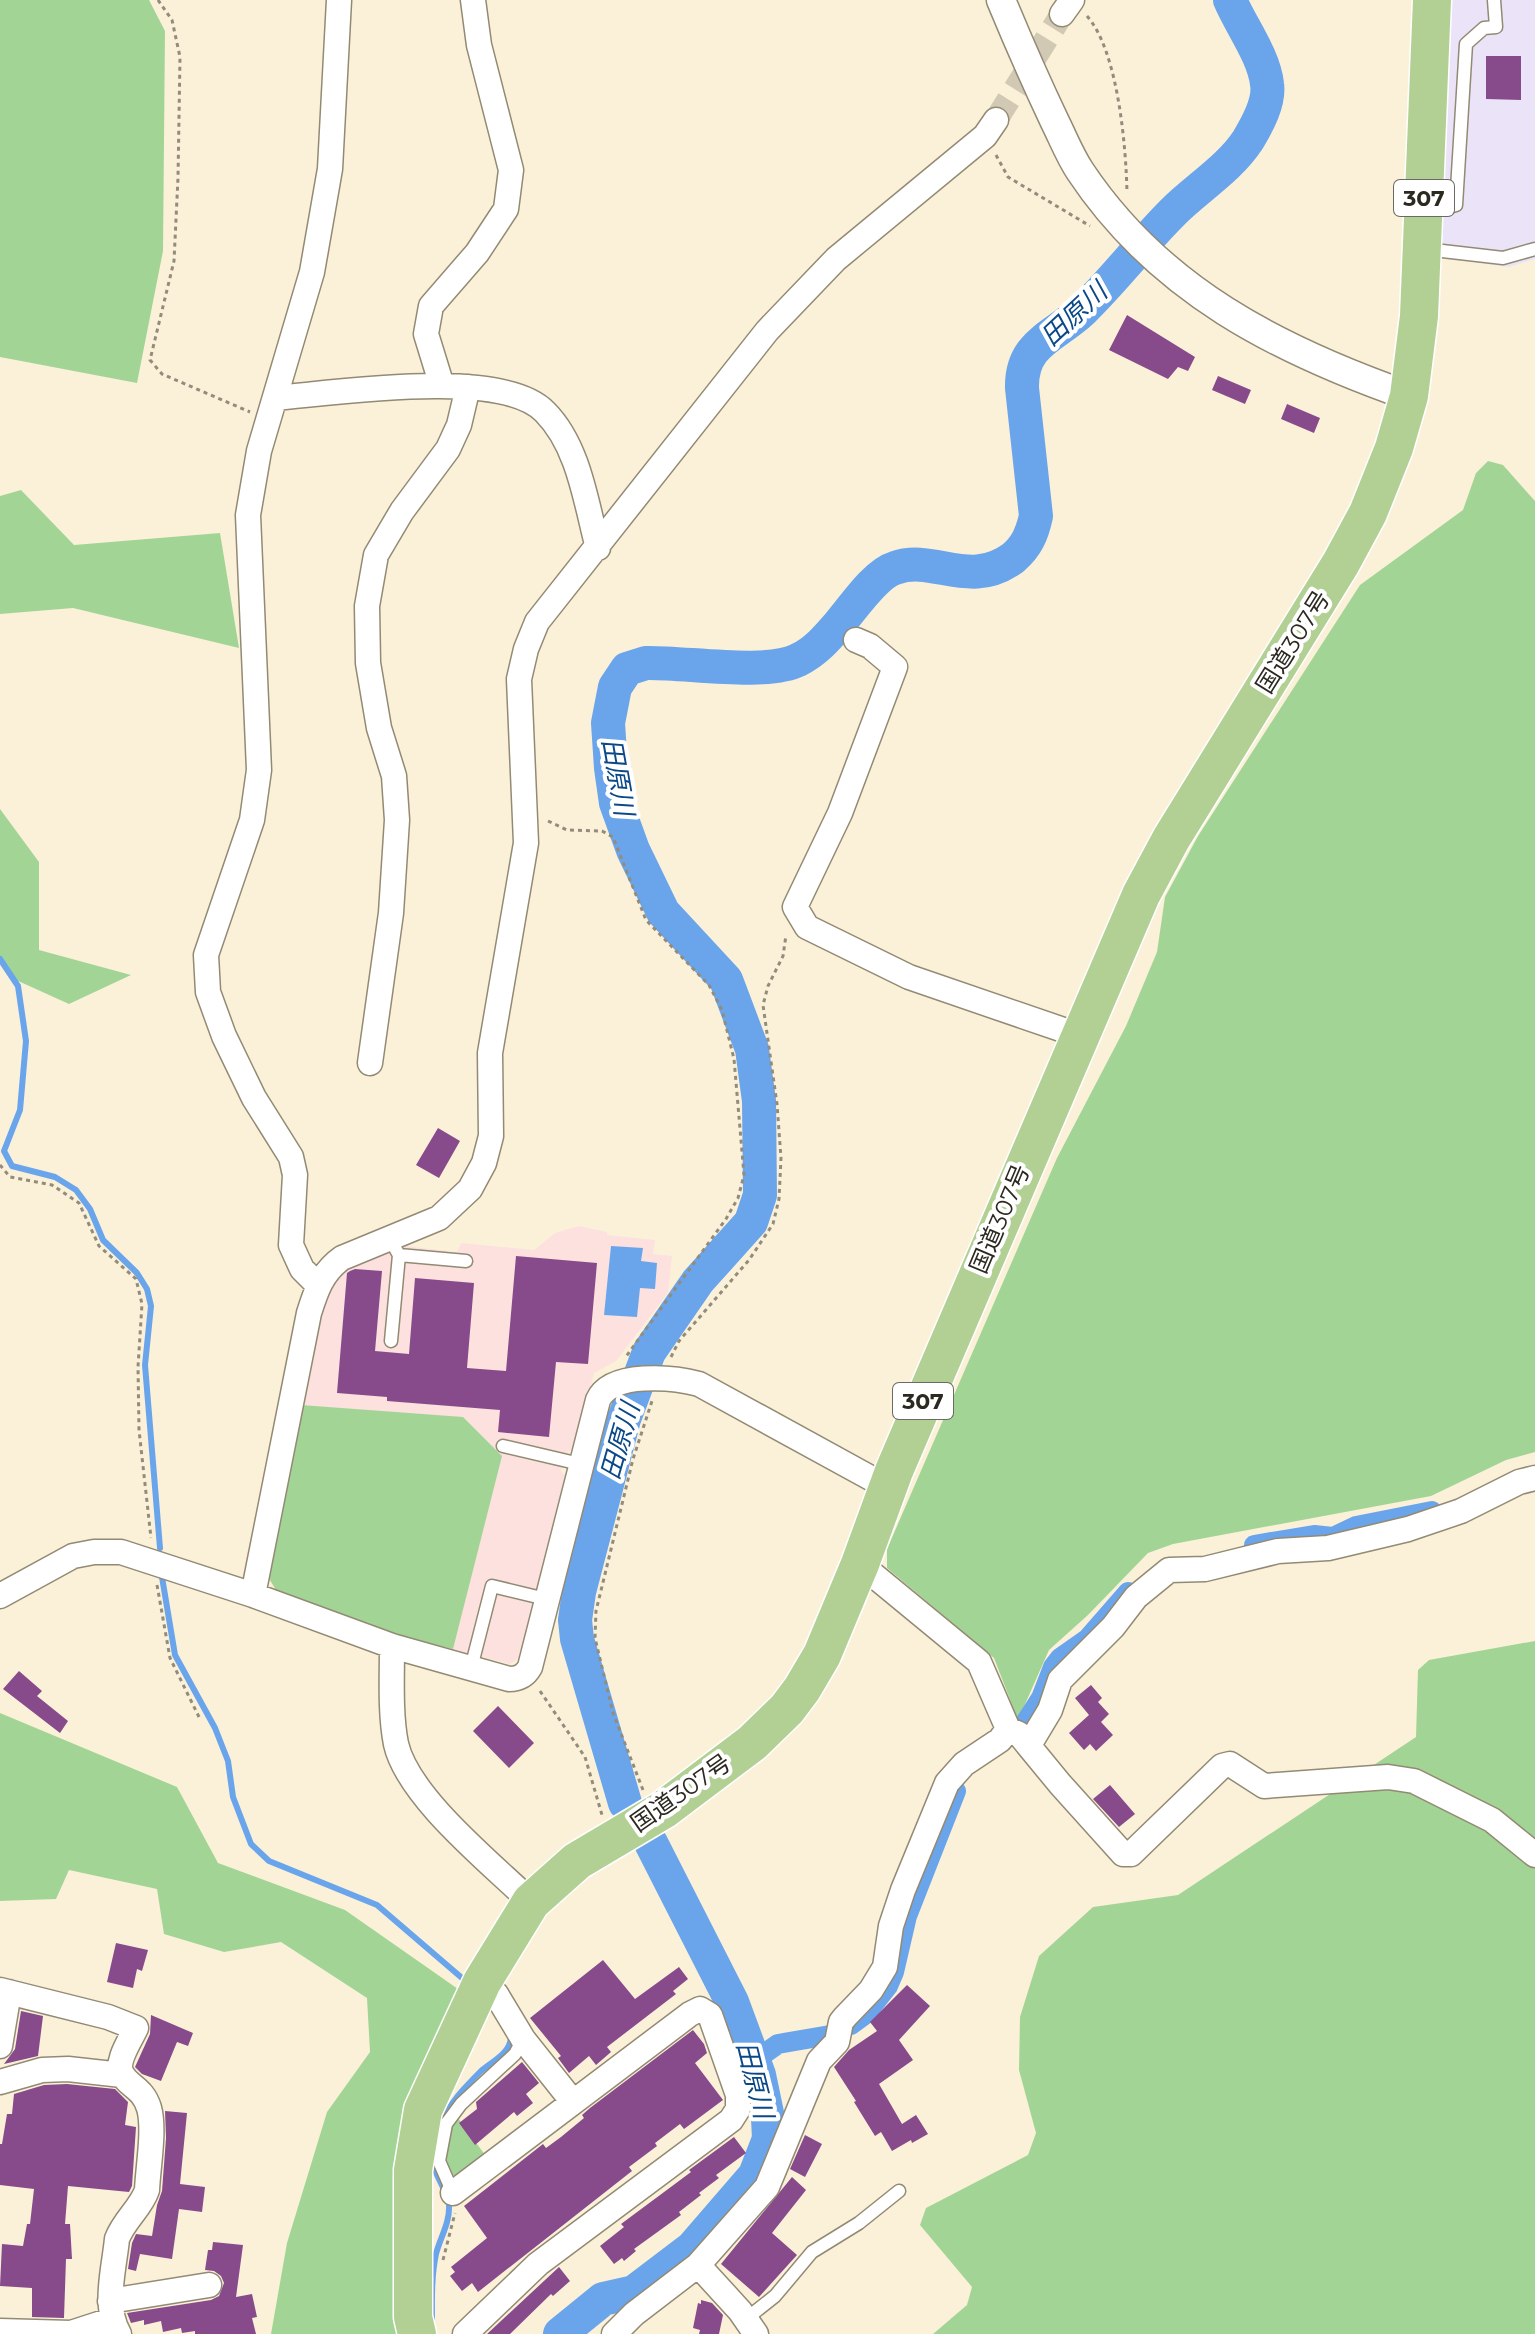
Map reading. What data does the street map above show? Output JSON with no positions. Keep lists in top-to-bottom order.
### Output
{
  "streets": {
    "highway": ["307", "国道307号"]
  },
  "water": ["田原川"]
}
